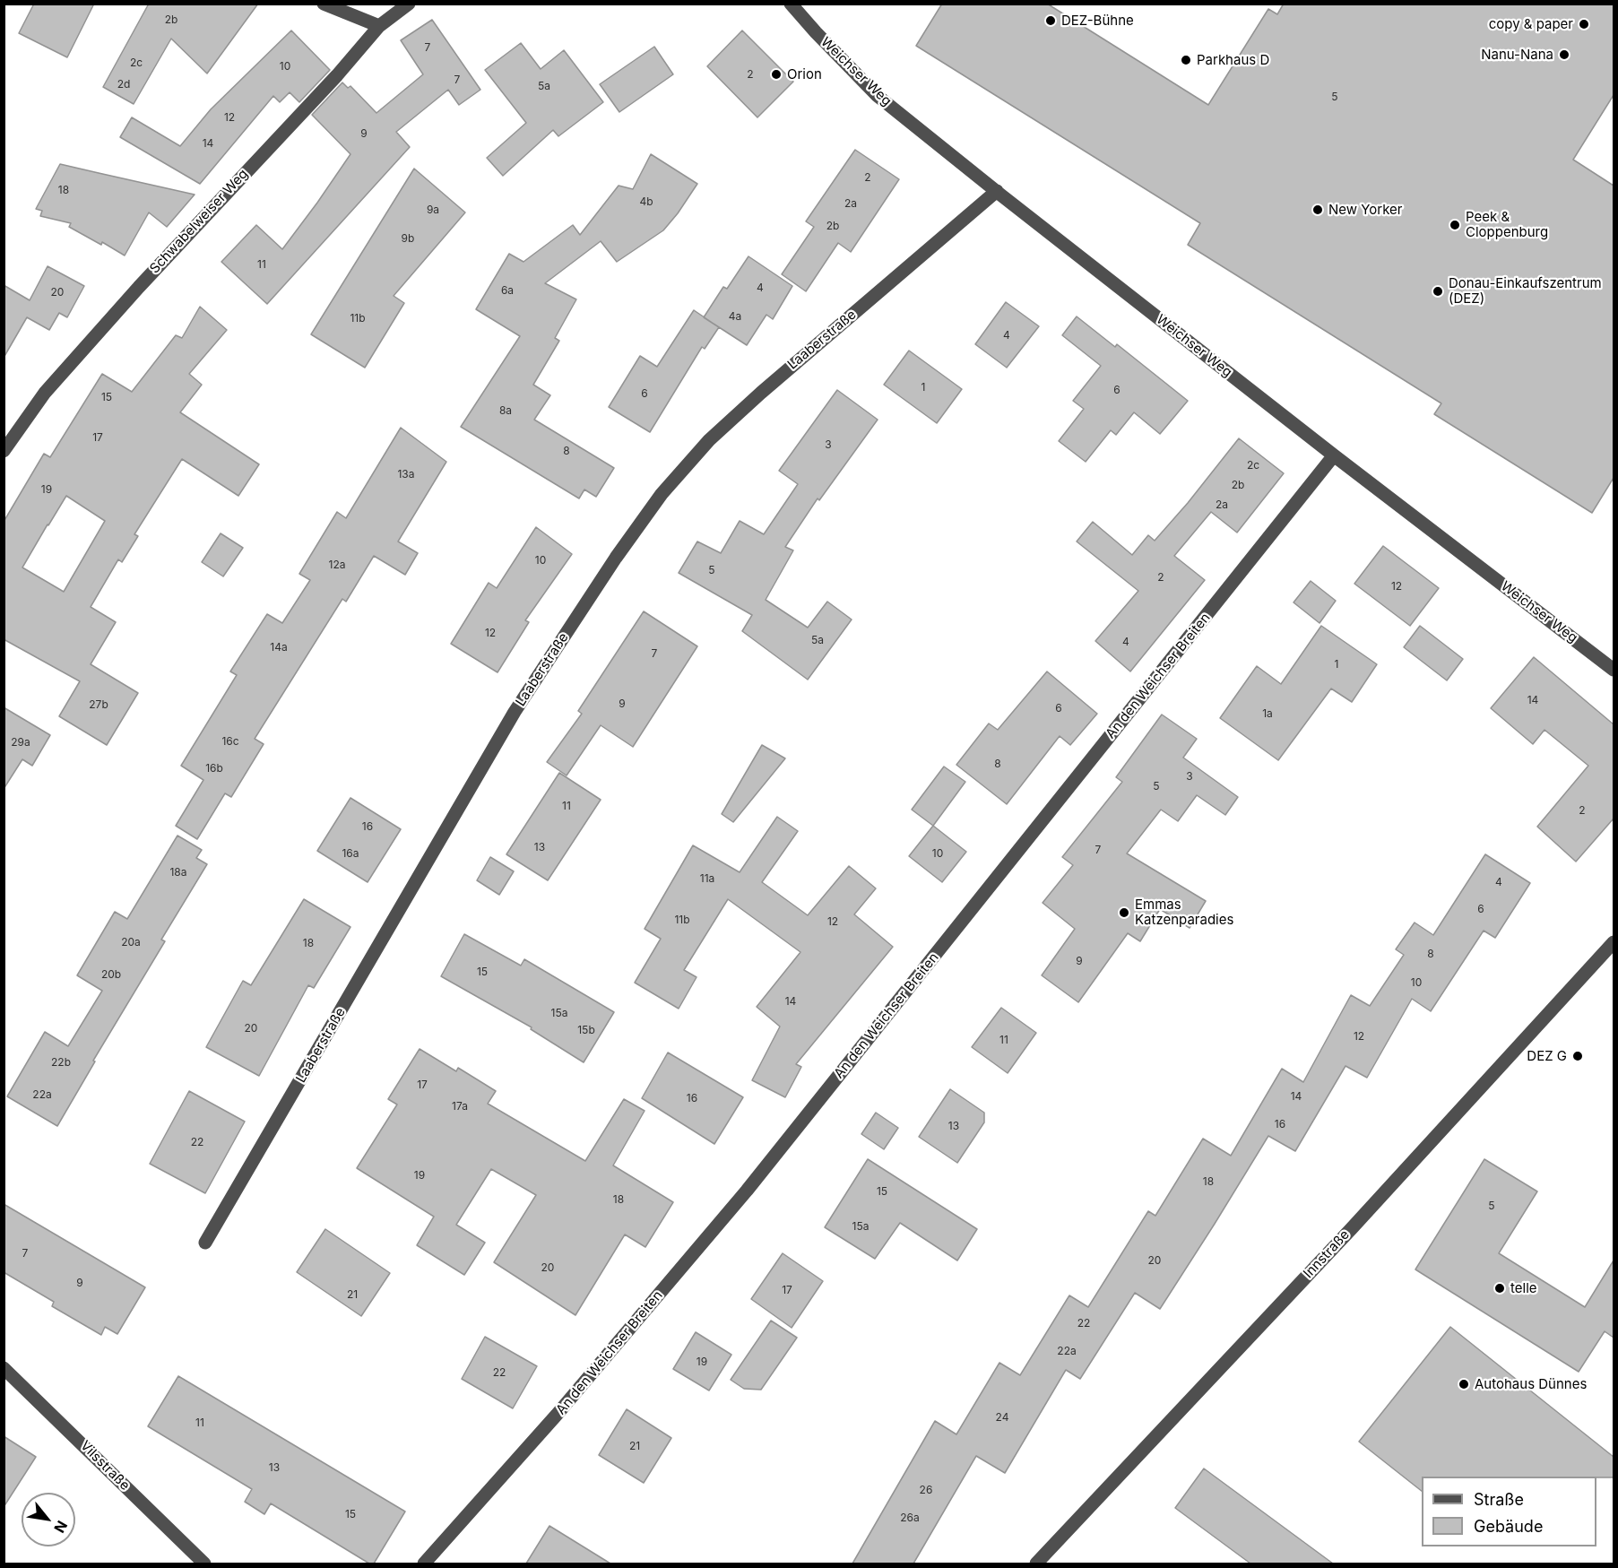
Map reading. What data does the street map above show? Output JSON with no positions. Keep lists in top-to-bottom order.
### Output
{
  "streets": {
    "street": [
      "Weichser Weg",
      "Schwabelweiser Weg",
      "Laaberstraße",
      "An den Weichser Breiten",
      "Innstraße",
      "Vilsstraße"
    ]
  },
  "crossings": [
    ["Weichser Weg", "Laaberstraße"],
    ["Weichser Weg", "An den Weichser Breiten"]
  ],
  "places": [
    "DEZ-Bühne",
    "copy & paper",
    "Nanu-Nana",
    "Parkhaus D",
    "Orion",
    "New Yorker",
    "Peek & Cloppenburg",
    "Donau-Einkaufszentrum (DEZ)",
    "Emmas Katzenparadies",
    "DEZ G",
    "telle",
    "Autohaus Dünnes"
  ],
  "house_numbers": [
    "2b",
    "7",
    "2c",
    "10",
    "2",
    "7",
    "2d",
    "5a",
    "5",
    "12",
    "9",
    "14",
    "2",
    "18",
    "4b",
    "2a",
    "9a",
    "2b",
    "9b",
    "11",
    "4",
    "6a",
    "20",
    "4a",
    "11b",
    "4",
    "1",
    "6",
    "6",
    "15",
    "8a",
    "17",
    "3",
    "8",
    "2c",
    "13a",
    "2b",
    "19",
    "2a",
    "10",
    "12a",
    "5",
    "2",
    "12",
    "12",
    "5a",
    "4",
    "14a",
    "7",
    "1",
    "14",
    "9",
    "27b",
    "6",
    "1a",
    "16c",
    "29a",
    "8",
    "16b",
    "3",
    "5",
    "11",
    "2",
    "16",
    "13",
    "7",
    "16a",
    "10",
    "18a",
    "11a",
    "4",
    "6",
    "11b",
    "12",
    "20a",
    "18",
    "8",
    "9",
    "15",
    "20b",
    "10",
    "14",
    "15a",
    "20",
    "15b",
    "12",
    "11",
    "22b",
    "17",
    "22a",
    "14",
    "16",
    "17a",
    "16",
    "13",
    "22",
    "19",
    "18",
    "15",
    "18",
    "5",
    "15a",
    "7",
    "20",
    "20",
    "9",
    "17",
    "21",
    "22",
    "22a",
    "19",
    "22",
    "24",
    "11",
    "21",
    "13",
    "26",
    "15",
    "26a"
  ],
  "legend": ["Straße", "Gebäude"],
  "north": "bottom right"
}
